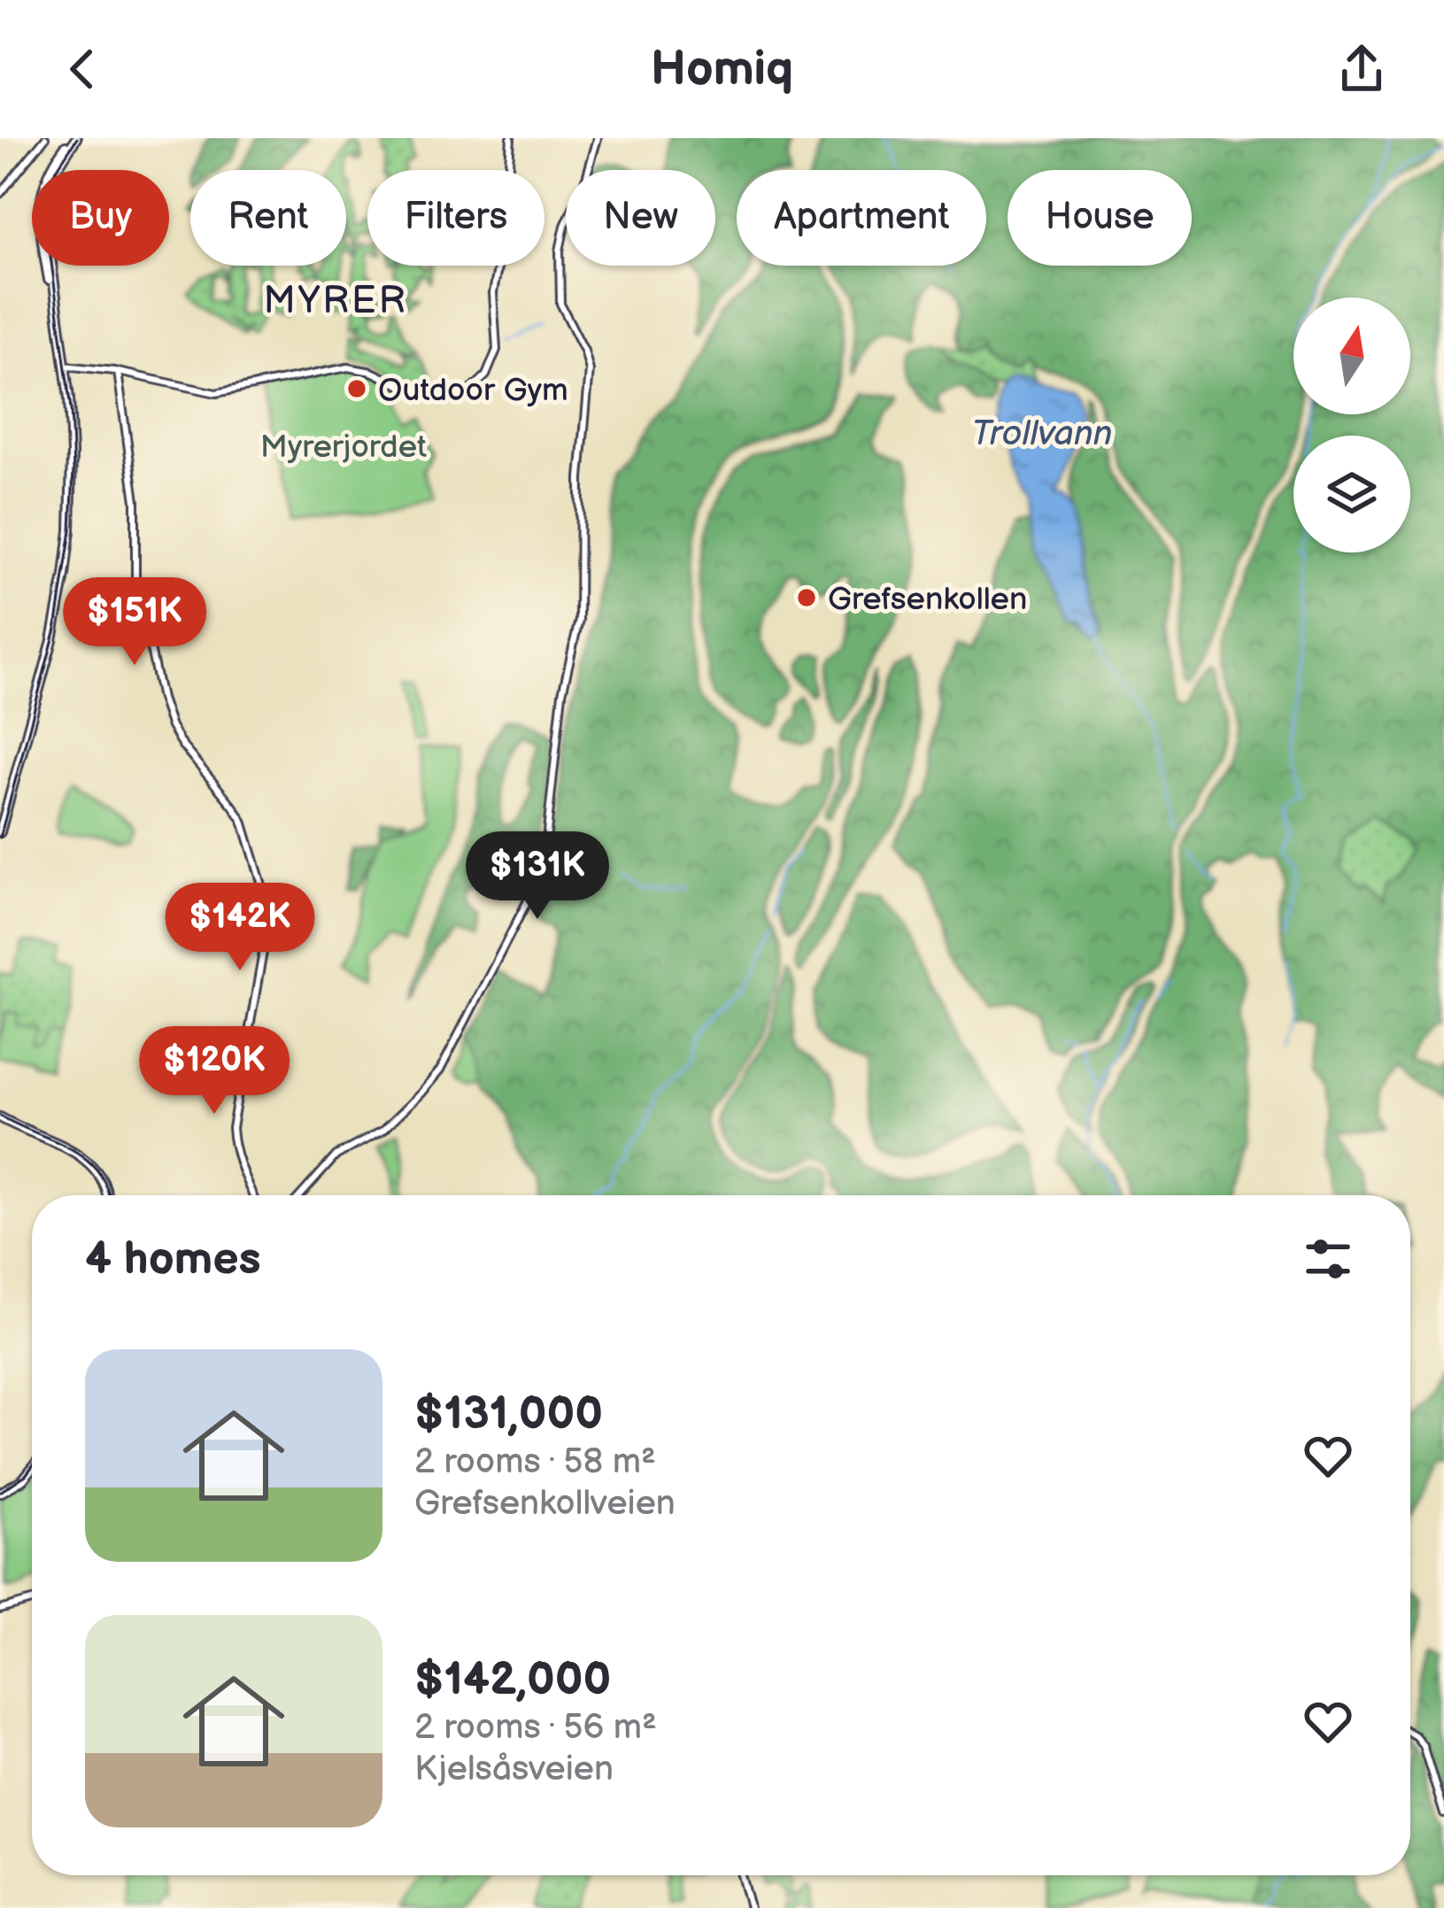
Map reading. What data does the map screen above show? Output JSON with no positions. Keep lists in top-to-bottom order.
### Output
{
  "districts": ["MYRER"],
  "water": ["Trollvann"],
  "parks": ["Myrerjordet"],
  "places": ["Outdoor Gym", "Grefsenkollen"],
  "north": "top",
  "page": {
    "header": "Homiq",
    "chip": [
      "Buy",
      "Rent",
      "Filters",
      "New",
      "Apartment",
      "House"
    ],
    "price": [
      "$151K",
      "$131K",
      "$142K",
      "$120K"
    ],
    "heading": "4 homes",
    "list": [
      {
        "name": "$131,000",
        "note": "2 rooms · 58 m² · Grefsenkollveien"
      },
      {
        "name": "$142,000",
        "note": "2 rooms · 56 m² · Kjelsåsveien"
      }
    ]
  }
}
